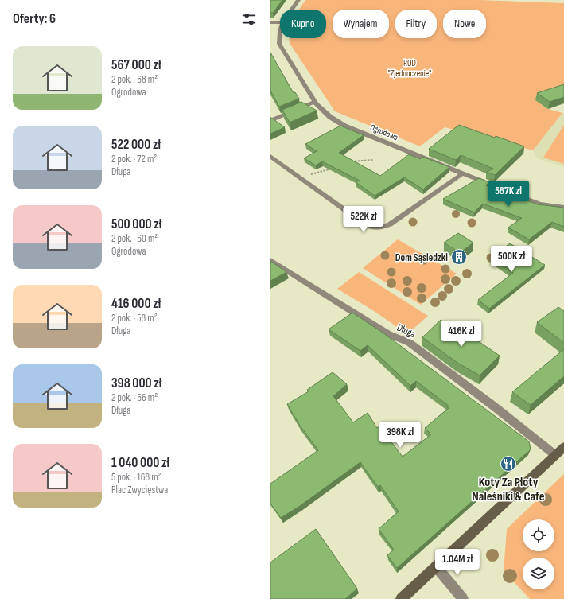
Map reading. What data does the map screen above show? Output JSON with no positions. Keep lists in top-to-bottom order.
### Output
{
  "streets": {
    "street": ["Ogrodowa", "Długa"]
  },
  "parks": ["ROD \"Zjednoczenie\""],
  "places": {
    "building": ["Dom Sąsiedzki"],
    "restaurant": ["Koty Za Płoty Naleśniki & Cafe"]
  },
  "page": {
    "heading": "Oferty: 6",
    "chip": [
      "Kupno",
      "Wynajem",
      "Filtry",
      "Nowe"
    ],
    "list": [
      {
        "name": "567 000 zł",
        "note": "2 pok. · 68 m² · Ogrodowa"
      },
      {
        "name": "522 000 zł",
        "note": "2 pok. · 72 m² · Długa"
      },
      {
        "name": "500 000 zł",
        "note": "2 pok. · 60 m² · Ogrodowa"
      },
      {
        "name": "416 000 zł",
        "note": "2 pok. · 58 m² · Długa"
      },
      {
        "name": "398 000 zł",
        "note": "2 pok. · 66 m² · Długa"
      },
      {
        "name": "1 040 000 zł",
        "note": "5 pok. · 168 m² · Plac Zwycięstwa"
      }
    ],
    "price": [
      "567K zł",
      "522K zł",
      "500K zł",
      "416K zł",
      "398K zł",
      "1.04M zł"
    ]
  }
}
